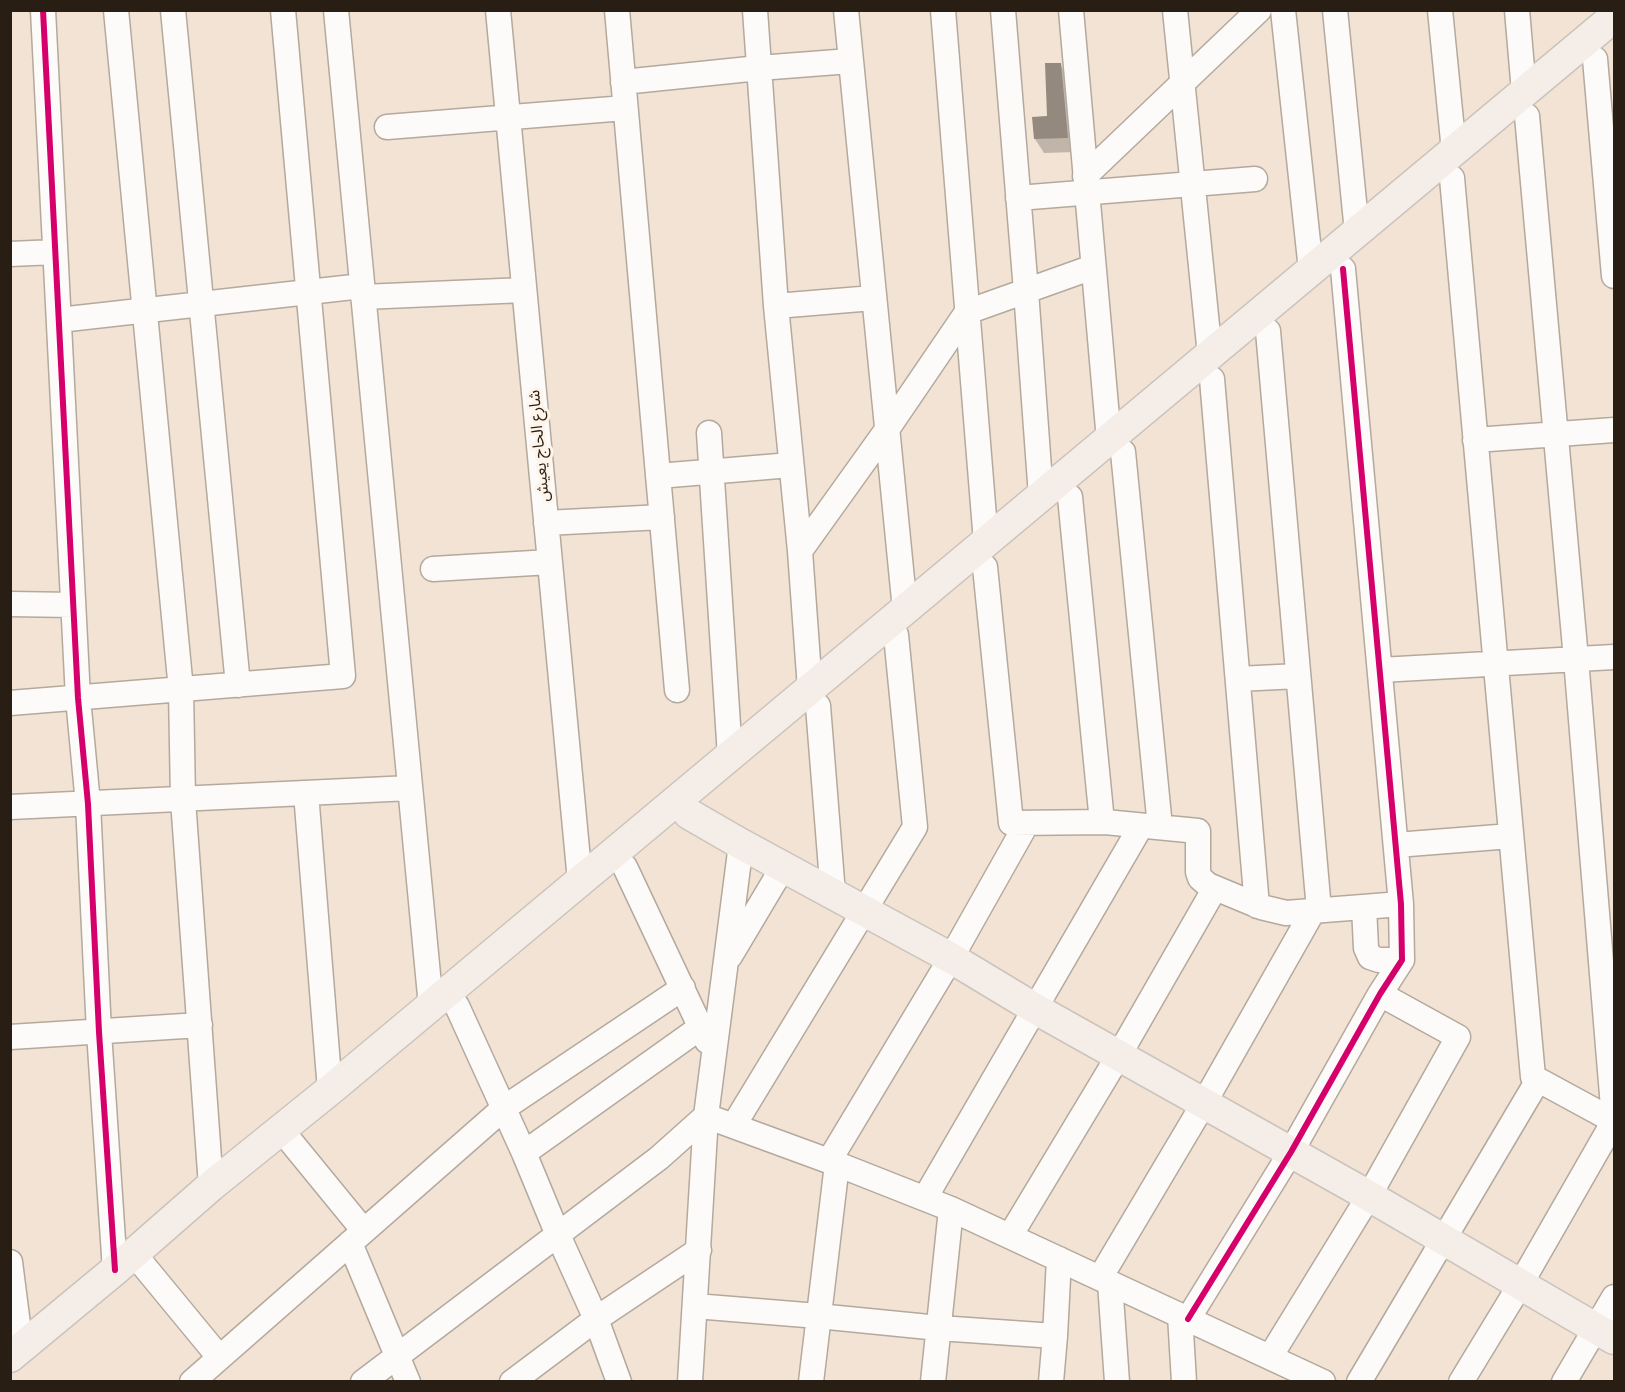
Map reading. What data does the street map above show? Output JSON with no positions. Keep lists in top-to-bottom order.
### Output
{
  "streets": {
    "street": ["شارع الحاج يعيش"]
  }
}
